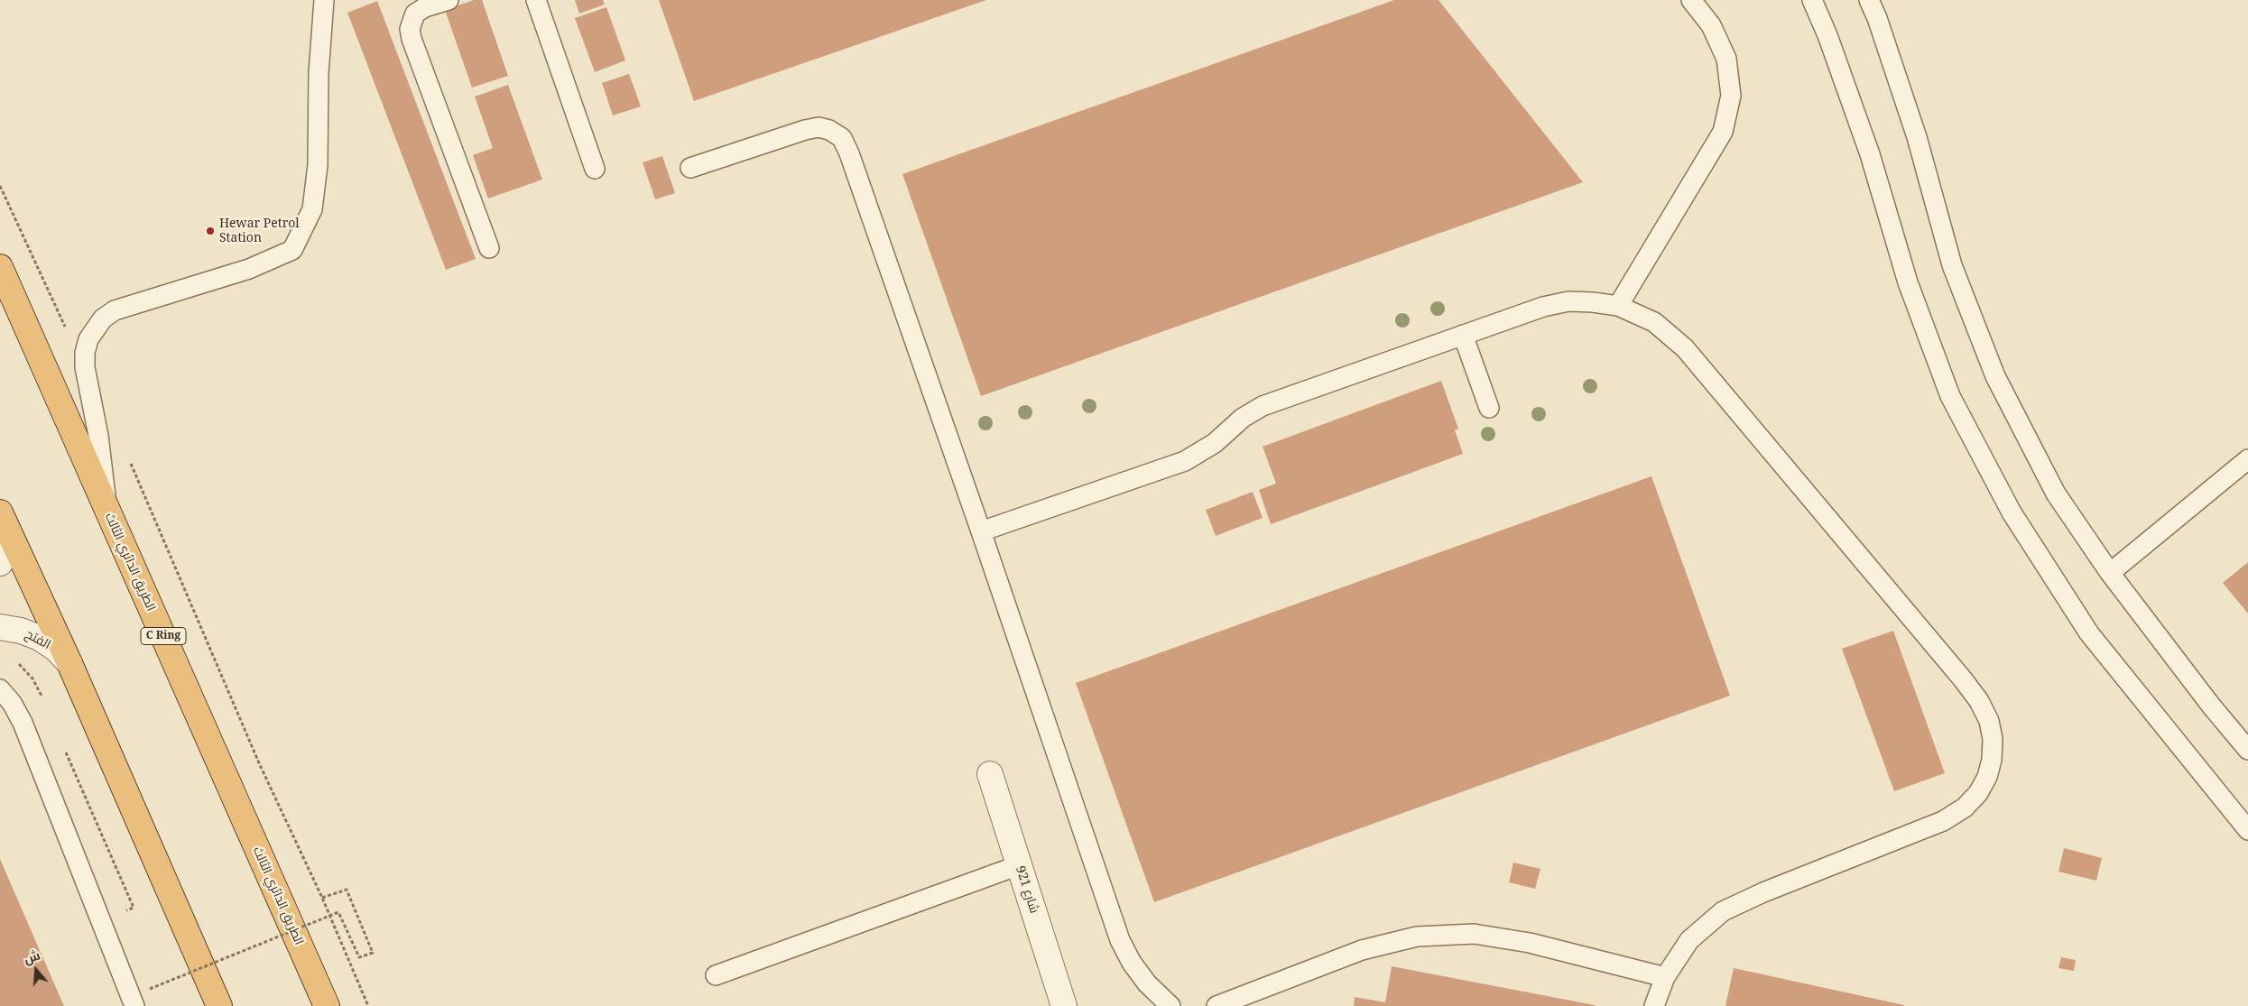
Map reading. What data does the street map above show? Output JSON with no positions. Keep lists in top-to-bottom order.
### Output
{
  "streets": {
    "highway": ["الطريق الدائري الثالث", "C Ring"],
    "street": ["الفتح", "شارع 921"]
  },
  "places": ["Hewar Petrol Station"],
  "north": "top"
}
